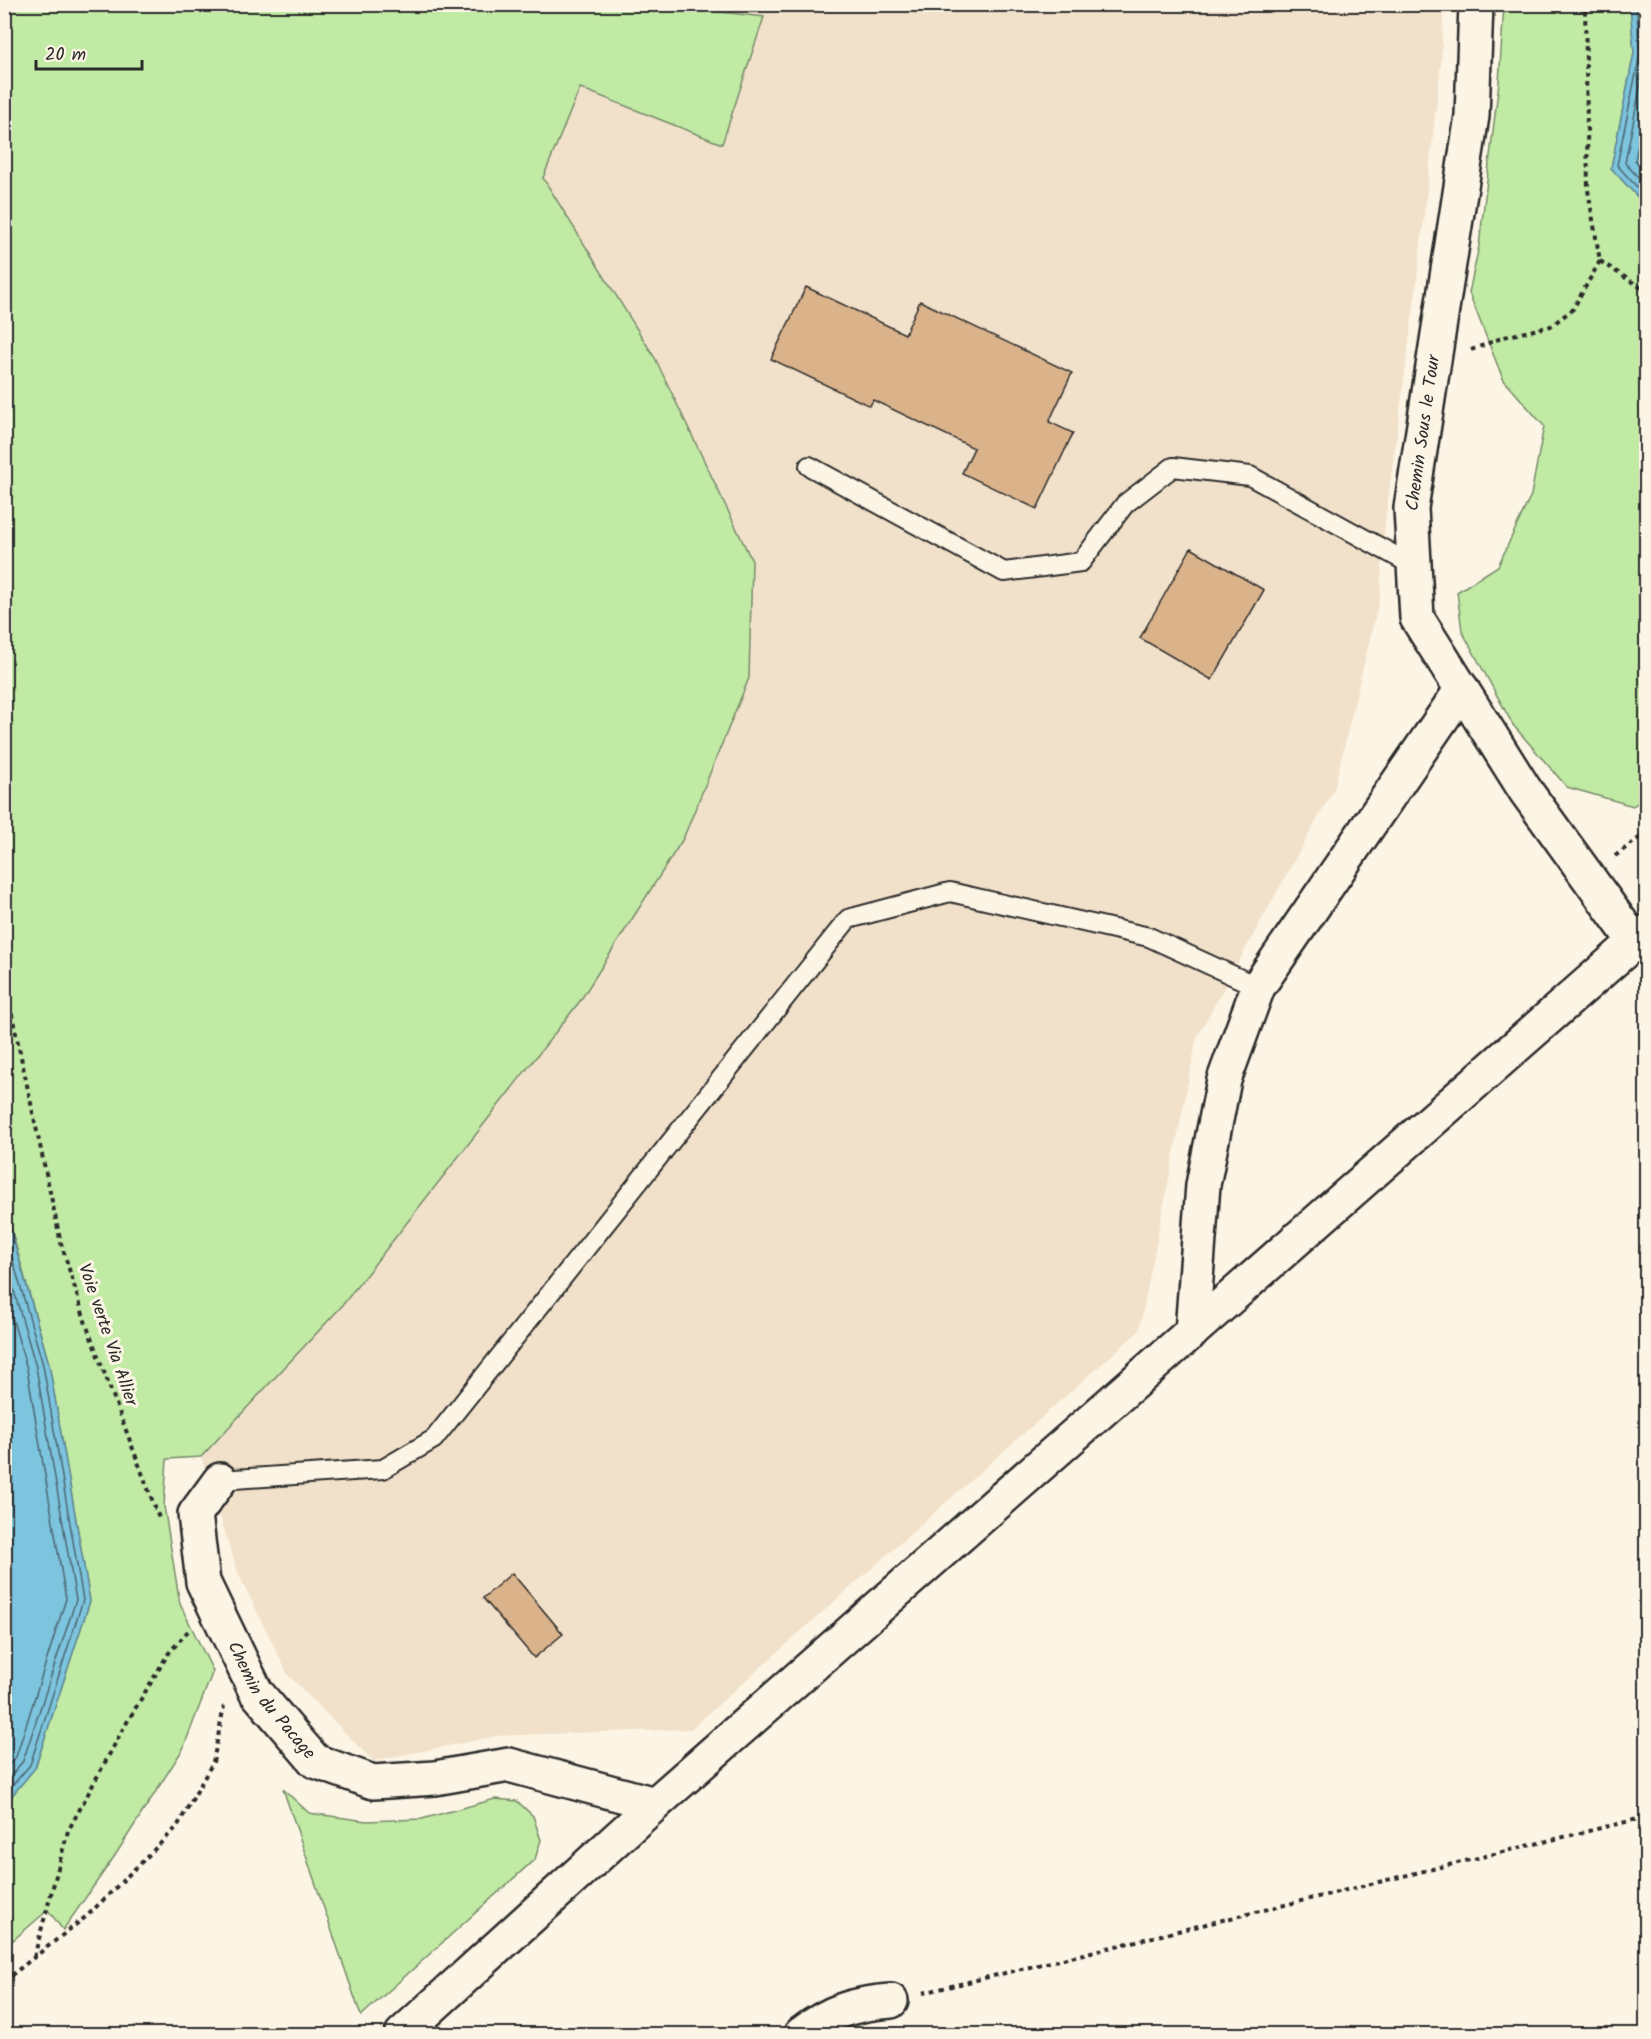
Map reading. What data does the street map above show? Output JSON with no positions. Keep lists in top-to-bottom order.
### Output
{
  "streets": {
    "street": ["Chemin Sous le Tour", "Chemin du Pacage"],
    "path": ["Voie verte Via Allier"]
  },
  "scale_bar": "20 m"
}
